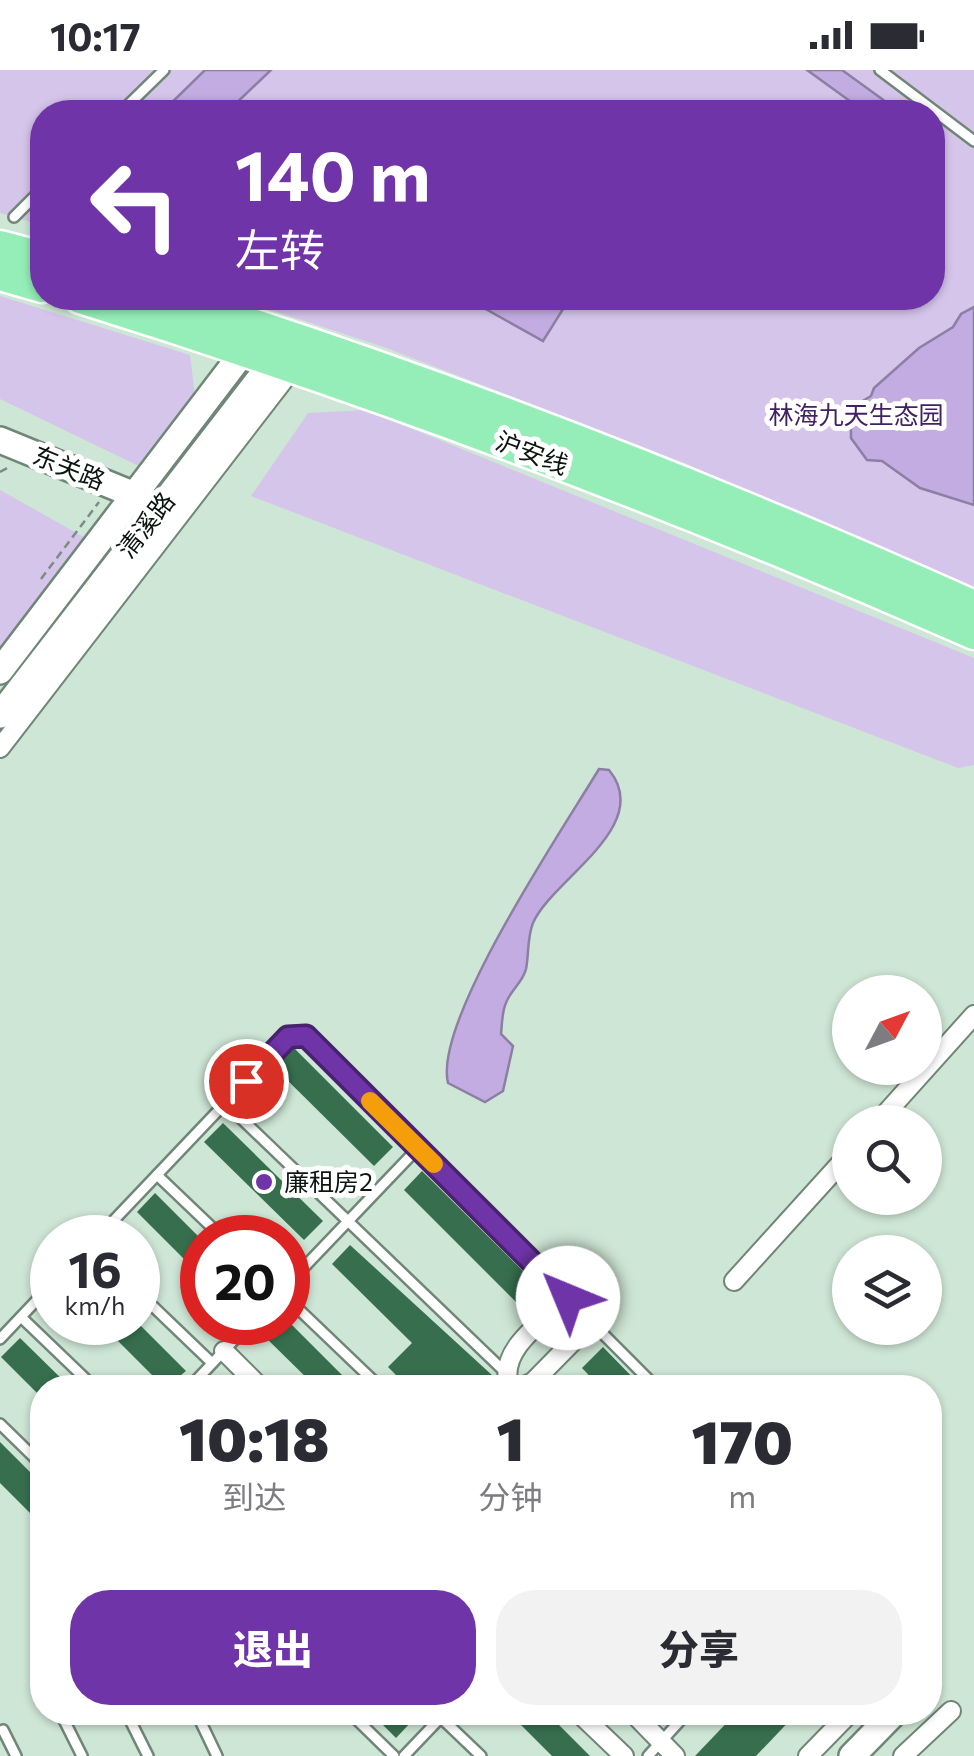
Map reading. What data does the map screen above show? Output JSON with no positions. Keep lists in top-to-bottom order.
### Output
{
  "streets": {
    "highway": ["沪安线"],
    "main road": ["东关路", "清溪路"]
  },
  "crossings": [
    ["沪安线", "清溪路"],
    ["东关路", "清溪路"]
  ],
  "parks": ["林海九天生态园"],
  "places": ["廉租房2"],
  "north": "top right",
  "page": {
    "status": "10:17",
    "turn": ["140 m", "左转"],
    "speed": "16 km/h",
    "limit": "20",
    "eta": [
      "10:18",
      "到达",
      "1",
      "分钟",
      "170",
      "m"
    ],
    "buttons": ["退出", "分享"]
  }
}
